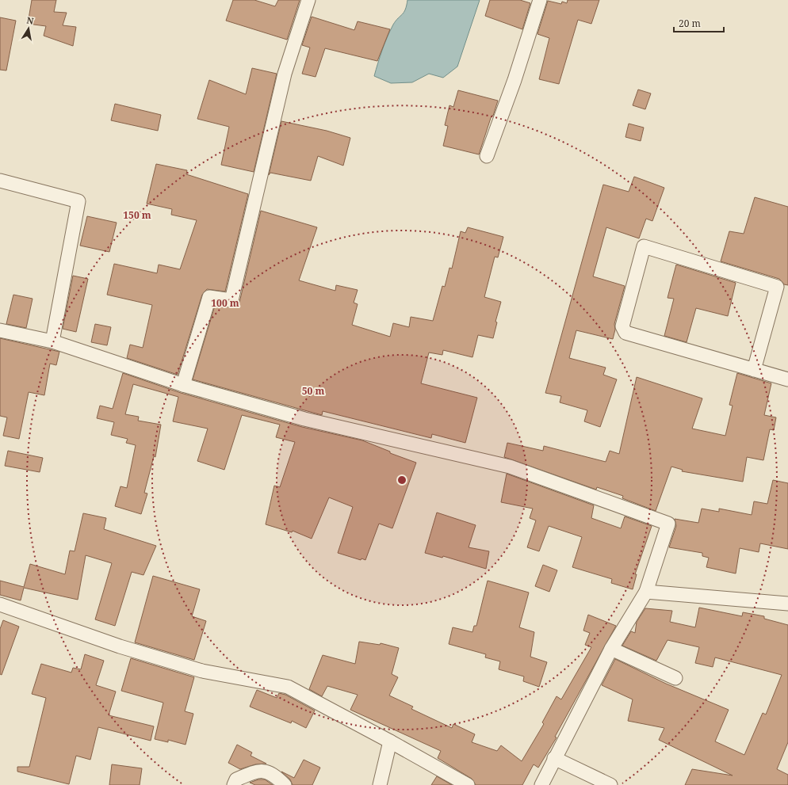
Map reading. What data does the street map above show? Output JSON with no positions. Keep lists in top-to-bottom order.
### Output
{
  "scale_bar": "20 m",
  "north": "top",
  "rings": ["150 m", "100 m", "50 m"]
}
